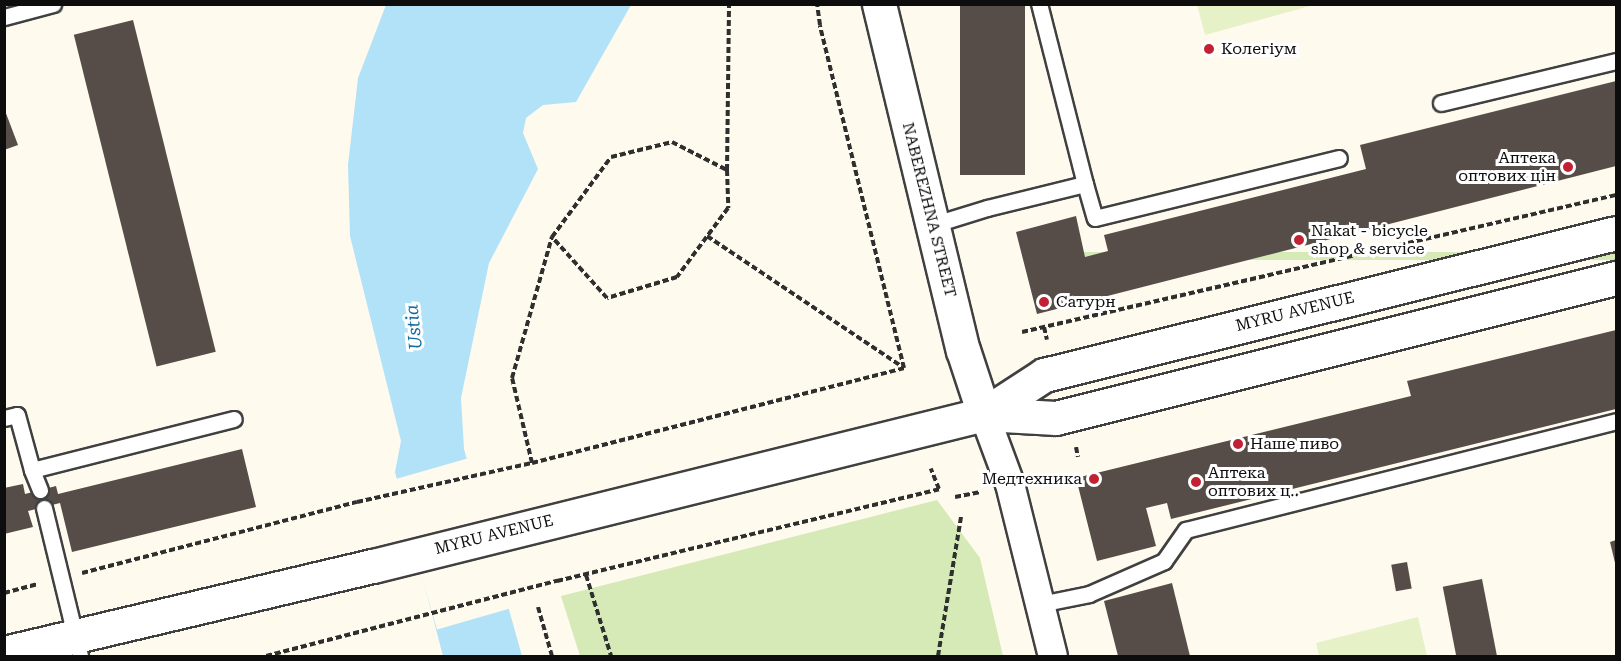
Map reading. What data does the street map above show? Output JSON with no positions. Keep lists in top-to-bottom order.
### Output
{
  "streets": {
    "street": ["NABEREZHNA STREET", "MYRU AVENUE"]
  },
  "crossings": [
    ["NABEREZHNA STREET", "MYRU AVENUE"]
  ],
  "water": ["Ustia"],
  "places": [
    "Колегіум",
    "Аптека оптових цін",
    "Nakat - bicycle shop & service",
    "Сатурн",
    "Наше пиво",
    "Медтехника",
    "Аптека оптових ц‥"
  ]
}
